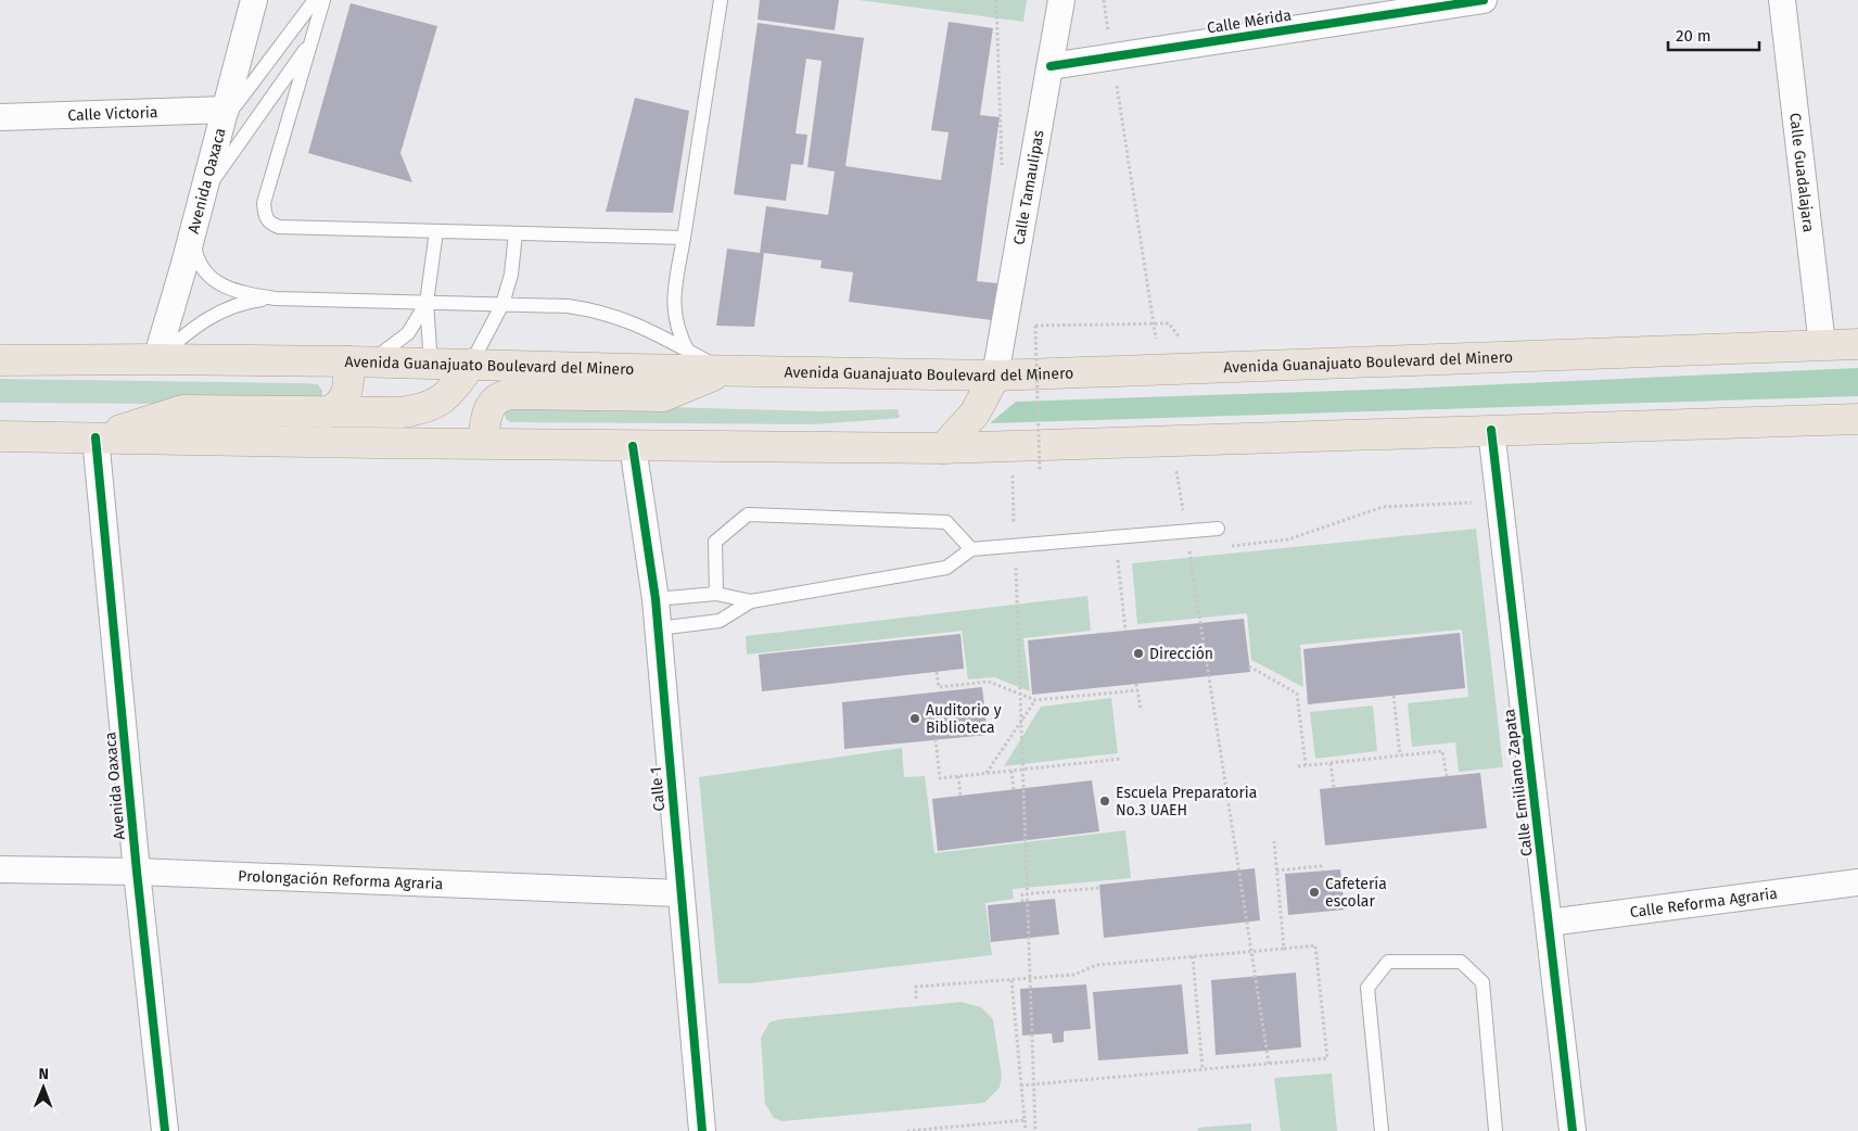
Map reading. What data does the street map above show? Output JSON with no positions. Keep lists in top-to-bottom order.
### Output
{
  "streets": {
    "main road": ["Avenida Guanajuato Boulevard del Minero"],
    "street": [
      "Calle Mérida",
      "Calle Victoria",
      "Calle Guadalajara",
      "Avenida Oaxaca",
      "Calle Tamaulipas",
      "Calle Emiliano Zapata",
      "Calle 1",
      "Prolongación Reforma Agraria",
      "Calle Reforma Agraria"
    ]
  },
  "crossings": [
    ["Calle Mérida", "Calle Tamaulipas"],
    ["Calle Victoria", "Avenida Oaxaca"],
    ["Calle Guadalajara", "Avenida Guanajuato Boulevard del Minero"],
    ["Avenida Oaxaca", "Avenida Guanajuato Boulevard del Minero"],
    ["Avenida Oaxaca", "Prolongación Reforma Agraria"],
    ["Calle Tamaulipas", "Avenida Guanajuato Boulevard del Minero"],
    ["Calle Emiliano Zapata", "Calle Reforma Agraria"],
    ["Calle 1", "Prolongación Reforma Agraria"]
  ],
  "places": [
    "Dirección",
    "Auditorio y Biblioteca",
    "Escuela Preparatoria No.3 UAEH",
    "Cafetería escolar"
  ],
  "scale_bar": "20 m",
  "north": "top"
}
